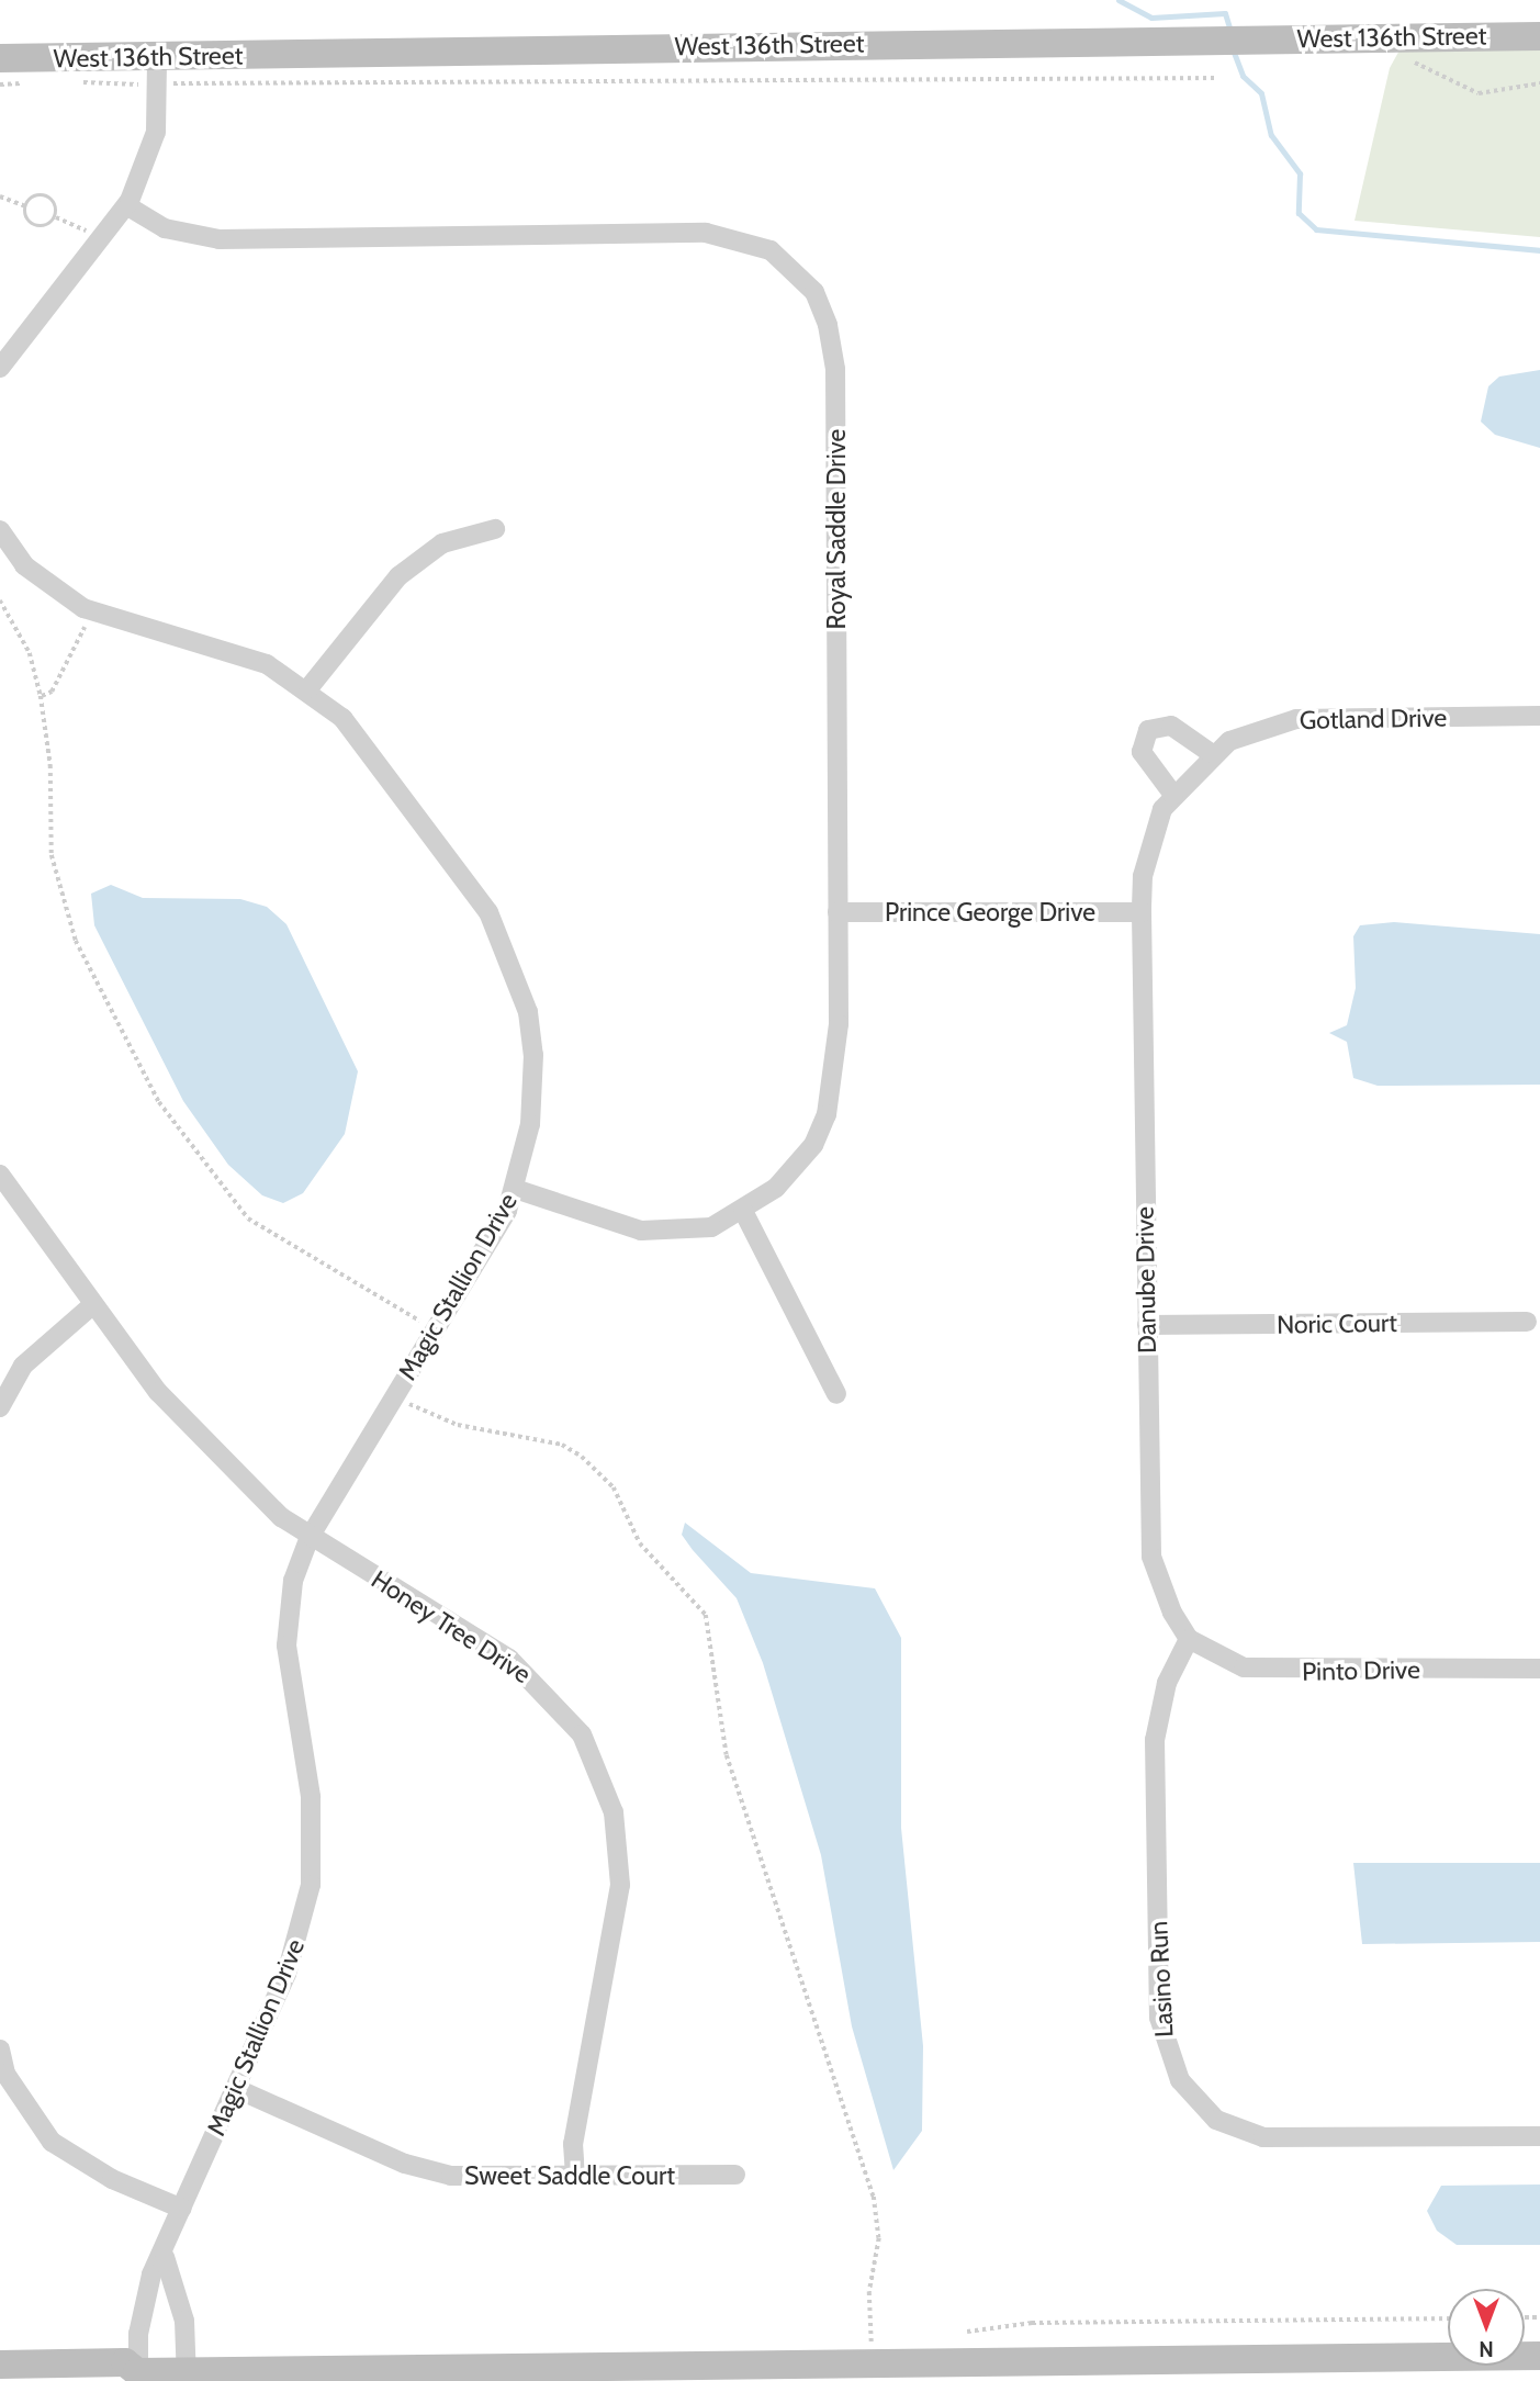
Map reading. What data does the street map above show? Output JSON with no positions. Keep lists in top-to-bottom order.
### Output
{
  "streets": {
    "street": [
      "West 136th Street",
      "Royal Saddle Drive",
      "Gotland Drive",
      "Prince George Drive",
      "Danube Drive",
      "Magic Stallion Drive",
      "Noric Court",
      "Honey Tree Drive",
      "Pinto Drive",
      "Lasino Run",
      "Sweet Saddle Court"
    ]
  },
  "crossings": [
    ["Royal Saddle Drive", "Prince George Drive"],
    ["Royal Saddle Drive", "Magic Stallion Drive"],
    ["Gotland Drive", "Prince George Drive"],
    ["Gotland Drive", "Danube Drive"],
    ["Prince George Drive", "Danube Drive"],
    ["Danube Drive", "Noric Court"],
    ["Danube Drive", "Pinto Drive"],
    ["Danube Drive", "Lasino Run"],
    ["Magic Stallion Drive", "Honey Tree Drive"],
    ["Magic Stallion Drive", "Sweet Saddle Court"],
    ["Honey Tree Drive", "Sweet Saddle Court"],
    ["Pinto Drive", "Lasino Run"]
  ],
  "north": "bottom"
}
